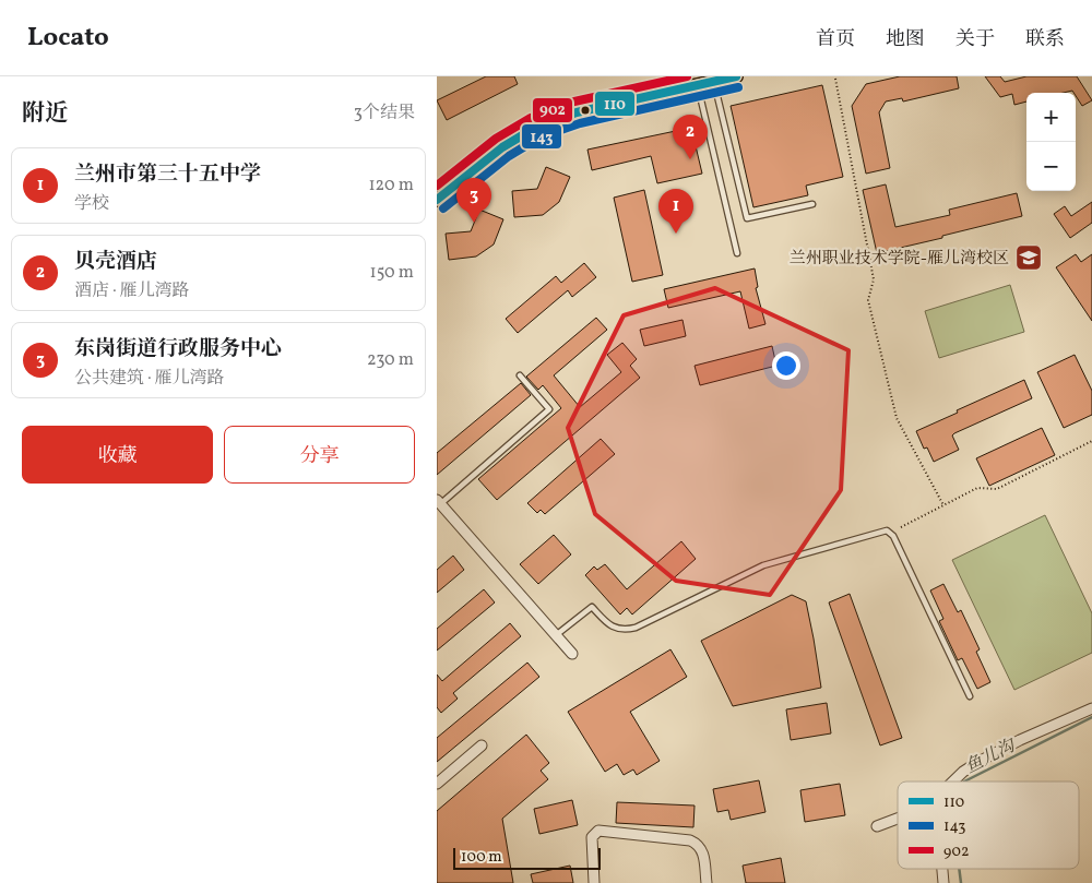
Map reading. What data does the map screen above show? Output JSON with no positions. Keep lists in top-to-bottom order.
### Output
{
  "water": ["鱼儿沟"],
  "places": {
    "school or university": ["兰州职业技术学院-雁儿湾校区"]
  },
  "lines": ["transit line 110", "transit line 902", "transit line 143"],
  "legend": ["110", "143", "902"],
  "scale_bar": "100 m",
  "page": {
    "header": "Locato",
    "nav": [
      "首页",
      "地图",
      "关于",
      "联系"
    ],
    "heading": ["附近", "3个结果"],
    "map_buttons": ["+", "−"],
    "pins": ["2", "3", "1"],
    "list": [
      {
        "mark": "1",
        "name": "兰州市第三十五中学",
        "note": "学校",
        "value": "120 m"
      },
      {
        "mark": "2",
        "name": "贝壳酒店",
        "note": "酒店 · 雁儿湾路",
        "value": "150 m"
      },
      {
        "mark": "3",
        "name": "东岗街道行政服务中心",
        "note": "公共建筑 · 雁儿湾路",
        "value": "230 m"
      }
    ],
    "buttons": ["收藏", "分享"],
    "scale": "100 m"
  }
}
